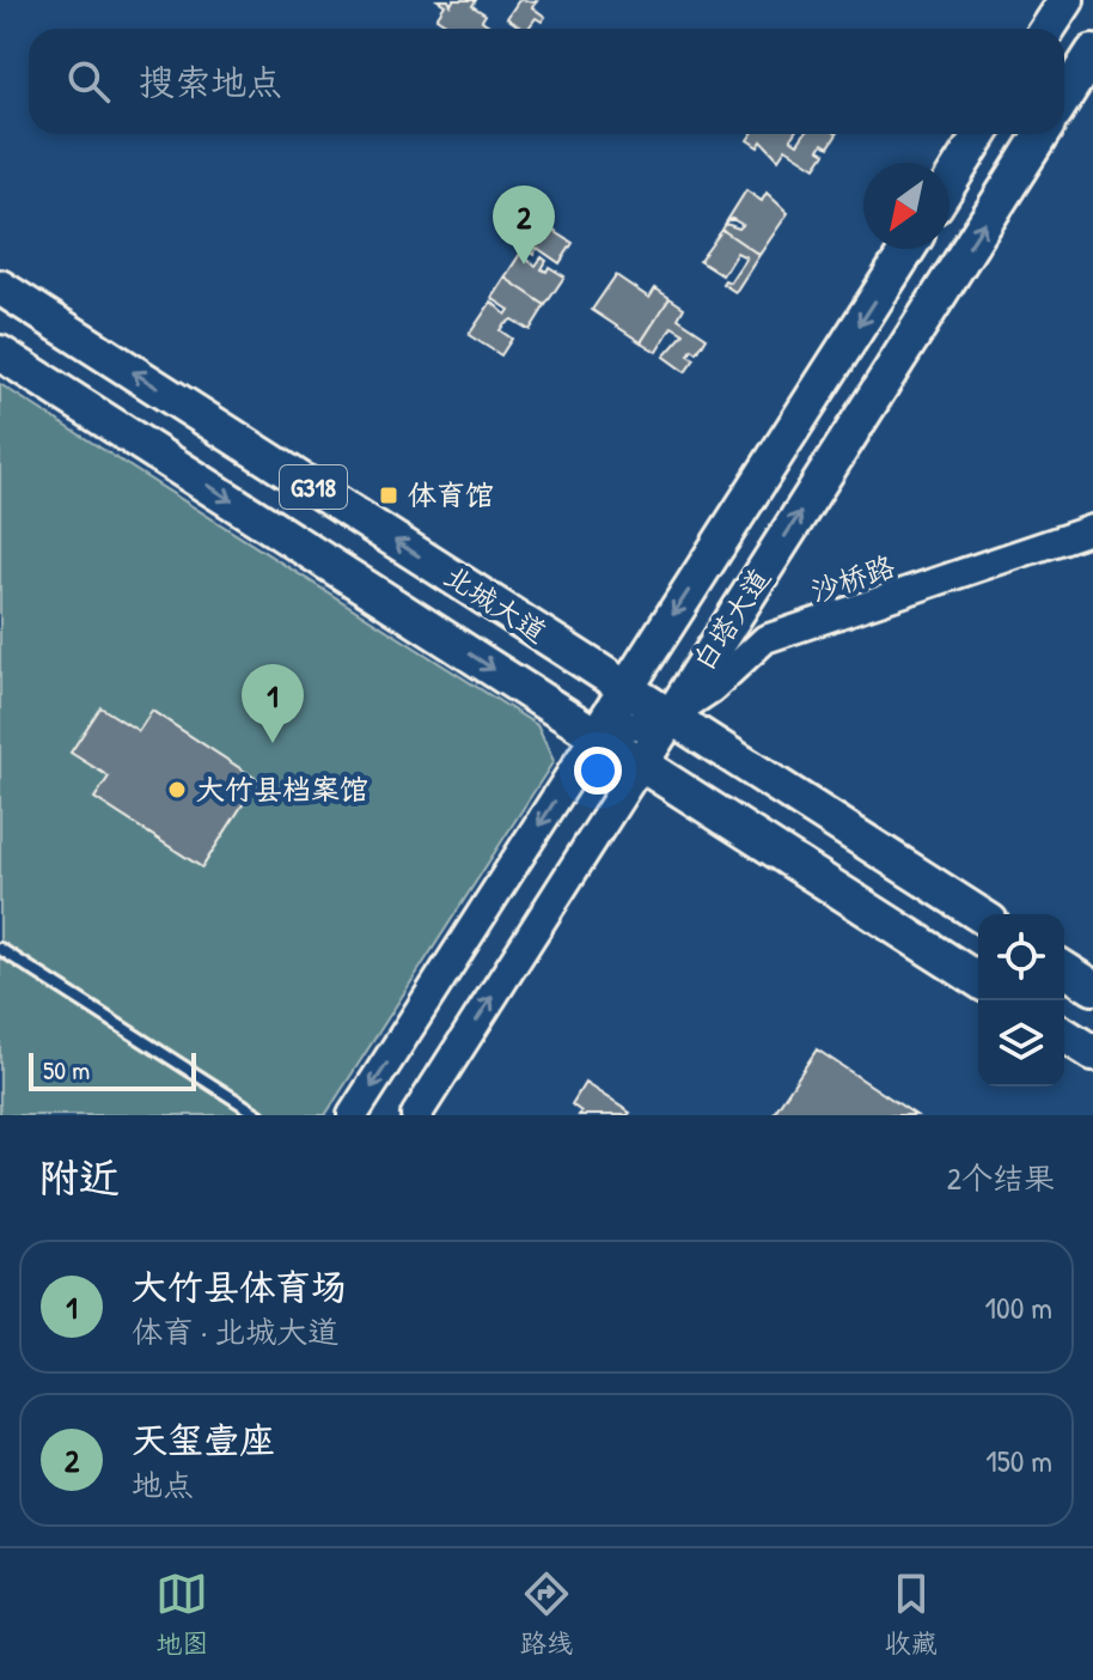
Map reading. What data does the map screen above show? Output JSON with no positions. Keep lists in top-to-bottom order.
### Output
{
  "streets": {
    "highway": ["G318", "北城大道", "白塔大道"],
    "street": ["沙桥路"]
  },
  "crossings": [
    ["沙桥路", "北城大道"],
    ["沙桥路", "白塔大道"],
    ["北城大道", "白塔大道"]
  ],
  "places": {
    "transit": ["体育馆"],
    "other": ["大竹县档案馆"]
  },
  "scale_bar": "50 m",
  "north": "bottom left",
  "page": {
    "search": "搜索地点",
    "pins": ["2", "1"],
    "scale": "50 m",
    "heading": ["附近", "2个结果"],
    "list": [
      {
        "mark": "1",
        "name": "大竹县体育场",
        "note": "体育 · 北城大道",
        "value": "100 m"
      },
      {
        "mark": "2",
        "name": "天玺壹座",
        "note": "地点",
        "value": "150 m"
      }
    ],
    "nav": ["地图", "路线", "收藏"]
  }
}
